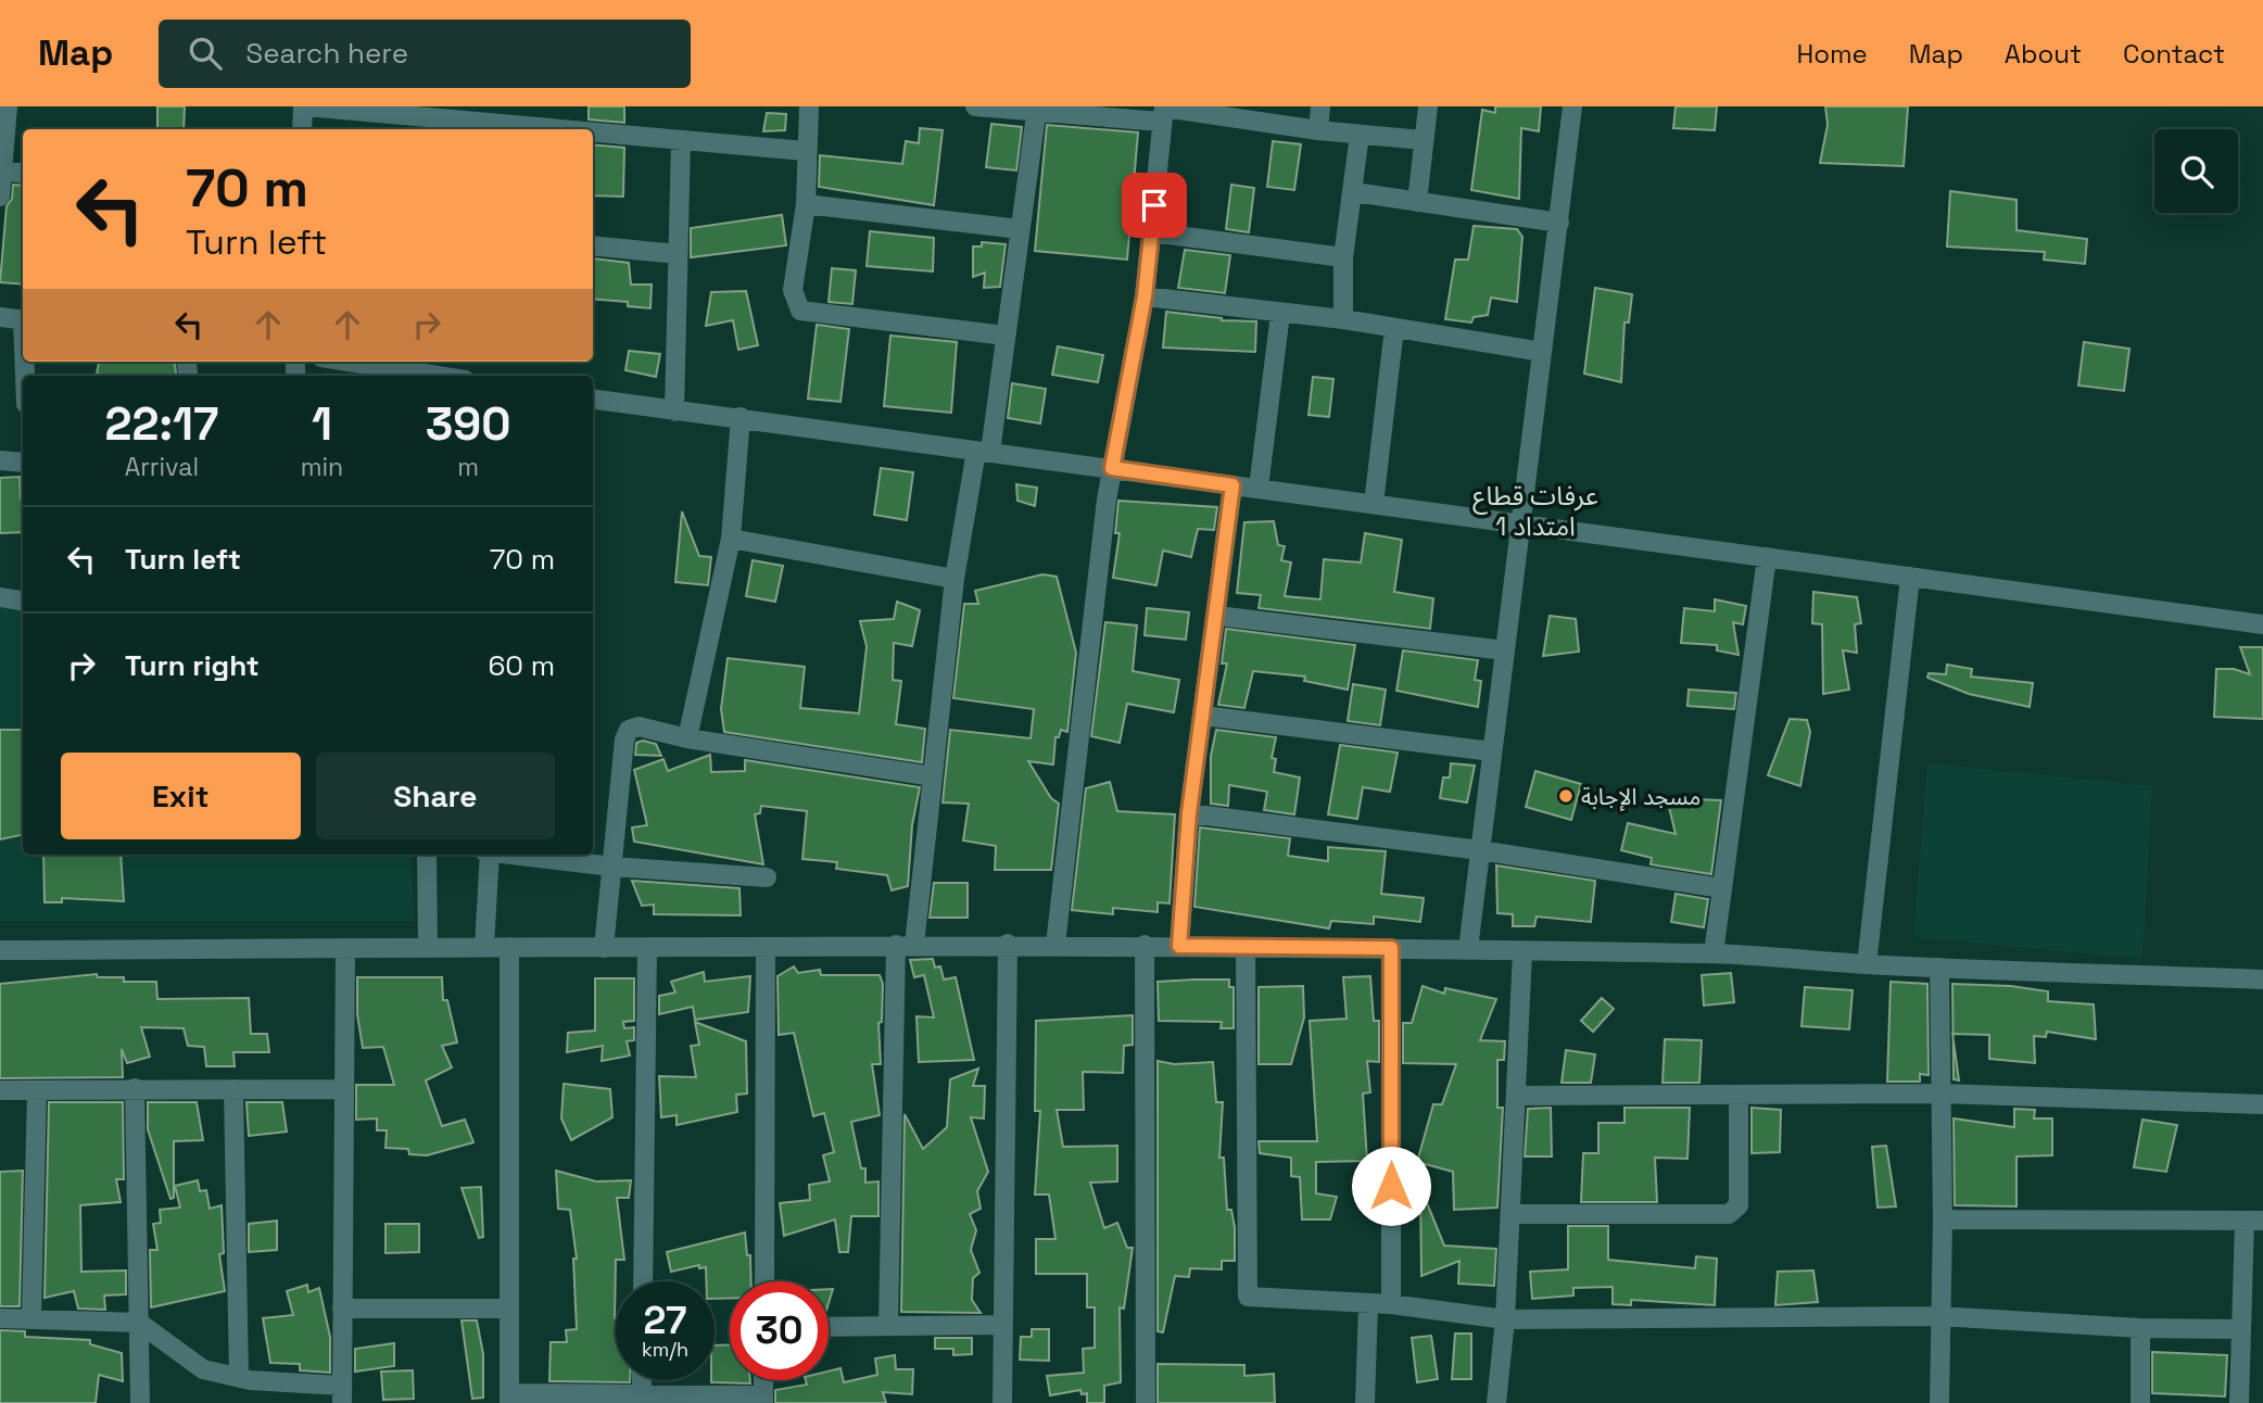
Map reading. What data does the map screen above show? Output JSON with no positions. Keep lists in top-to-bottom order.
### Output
{
  "districts": ["عرفات قطاع 1 امتداد"],
  "places": ["مسجد الإجابة"],
  "page": {
    "header": "Map",
    "search": "Search here",
    "nav": [
      "Home",
      "Map",
      "About",
      "Contact"
    ],
    "turn": ["70 m", "Turn left"],
    "eta": [
      "22:17",
      "Arrival",
      "1",
      "min",
      "390",
      "m"
    ],
    "list": [
      {
        "name": "Turn left",
        "value": "70 m"
      },
      {
        "name": "Turn right",
        "value": "60 m"
      }
    ],
    "buttons": ["Exit", "Share"],
    "speed": "27 km/h",
    "limit": "30"
  }
}
